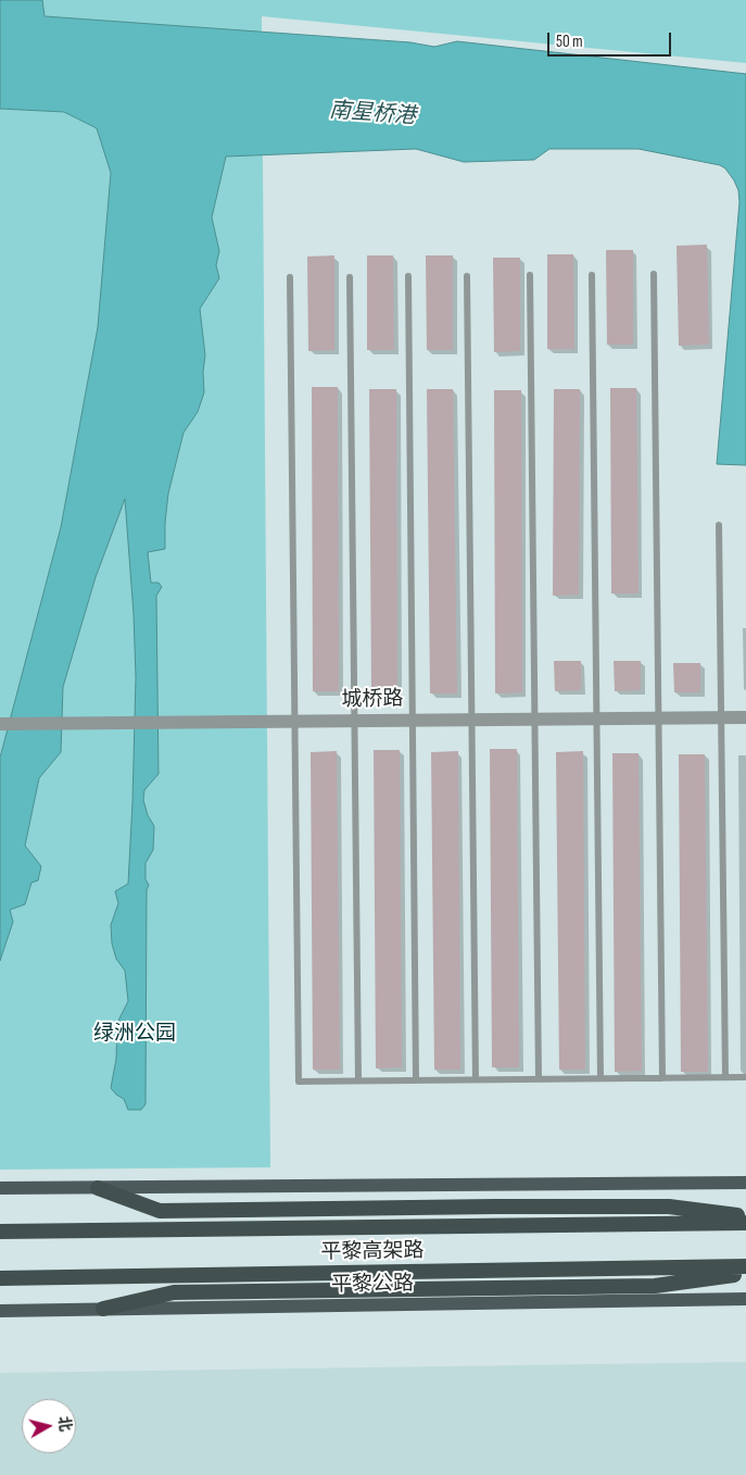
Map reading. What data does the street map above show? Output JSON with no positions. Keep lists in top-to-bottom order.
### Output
{
  "streets": {
    "highway": ["平黎高架路"],
    "main road": ["平黎公路"],
    "street": ["城桥路"]
  },
  "water": ["南星桥港"],
  "parks": ["绿洲公园"],
  "scale_bar": "50 m",
  "north": "right"
}
